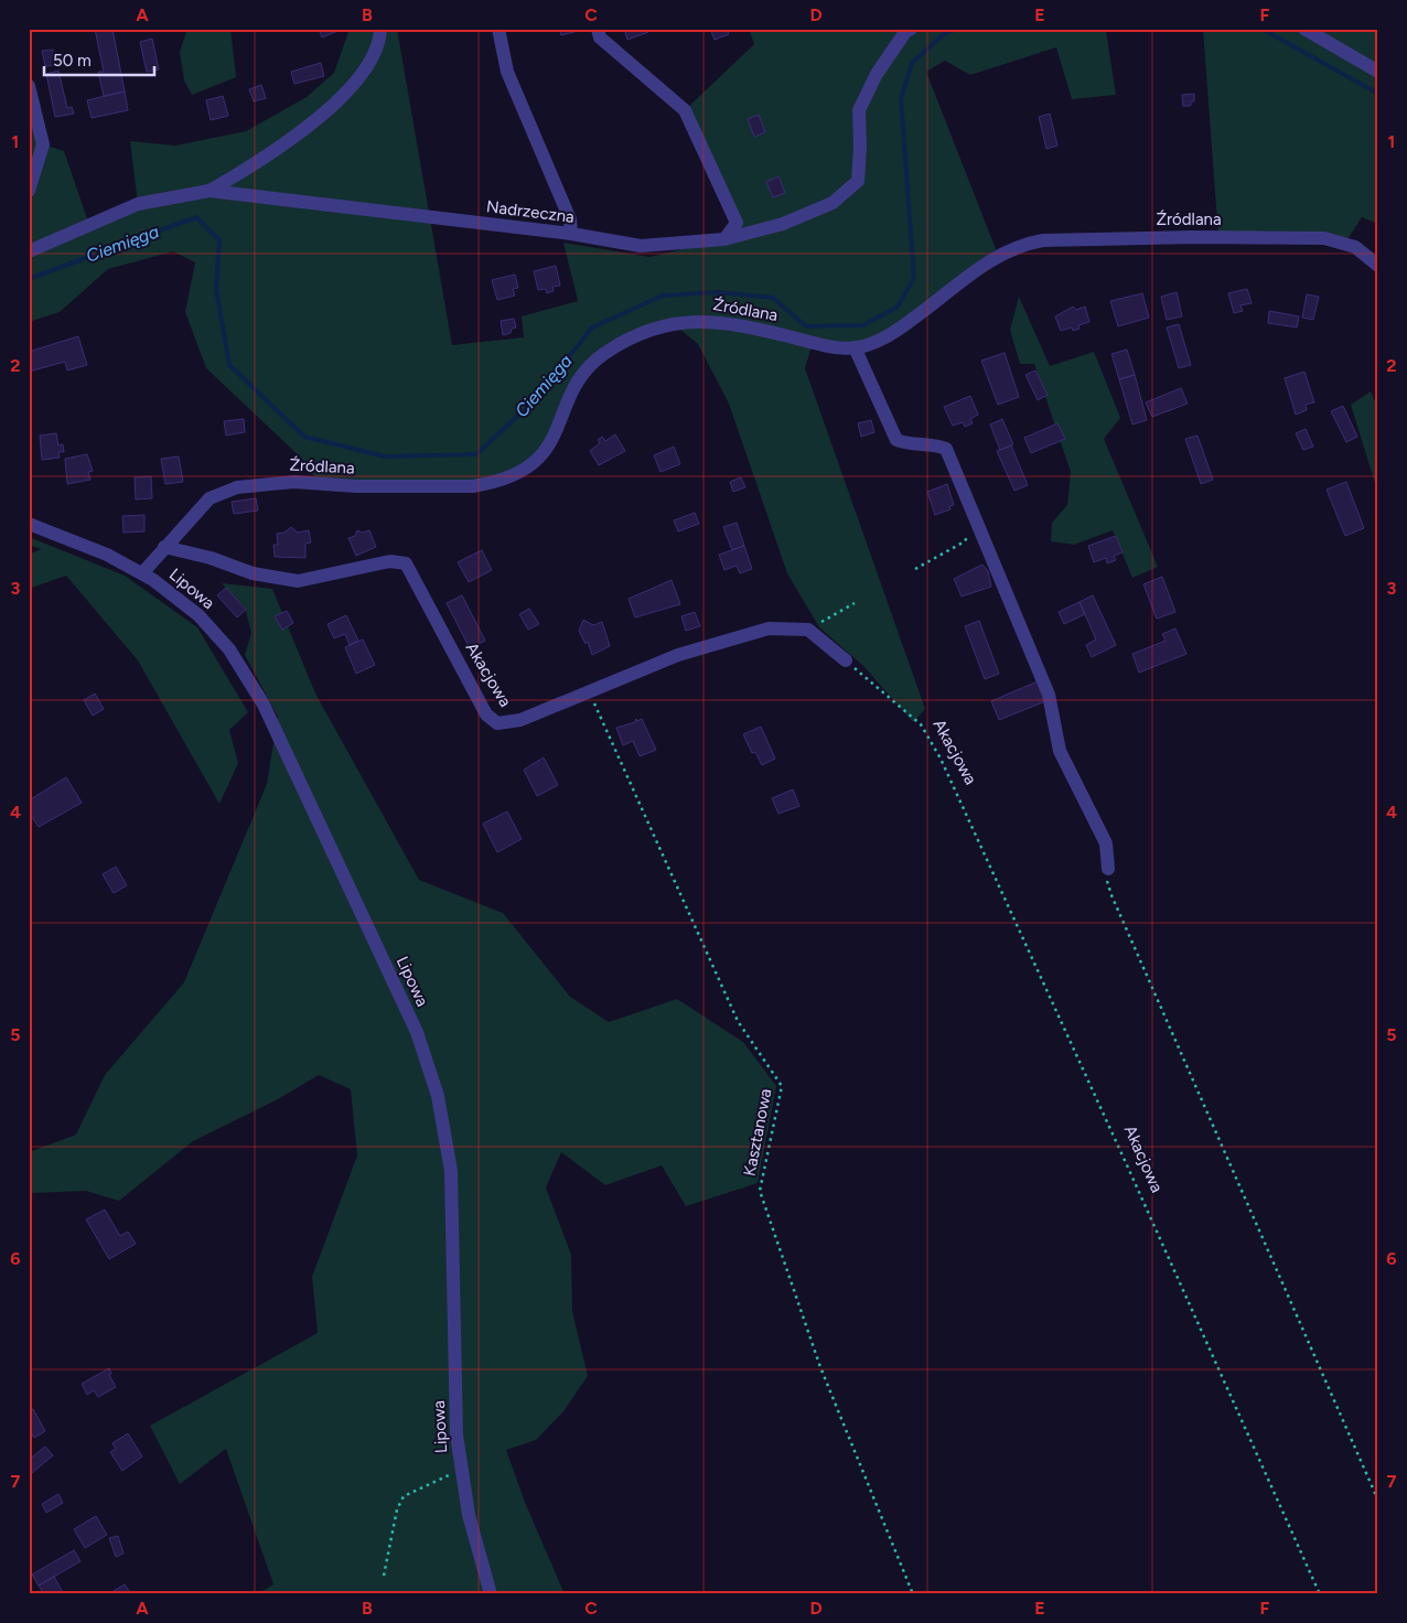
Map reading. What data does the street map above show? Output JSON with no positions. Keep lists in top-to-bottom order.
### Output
{
  "streets": {
    "street": [
      "Nadrzeczna",
      "Źródlana",
      "Lipowa",
      "Akacjowa"
    ],
    "path": ["Kasztanowa"]
  },
  "crossings": [
    ["Źródlana", "Lipowa"],
    ["Źródlana", "Akacjowa"],
    ["Akacjowa", "Kasztanowa"]
  ],
  "water": ["Ciemięga"],
  "scale_bar": "50 m",
  "grid": {
    "columns": [
      "A",
      "B",
      "C",
      "D",
      "E",
      "F"
    ],
    "rows": [
      "1",
      "2",
      "3",
      "4",
      "5",
      "6",
      "7"
    ]
  }
}
